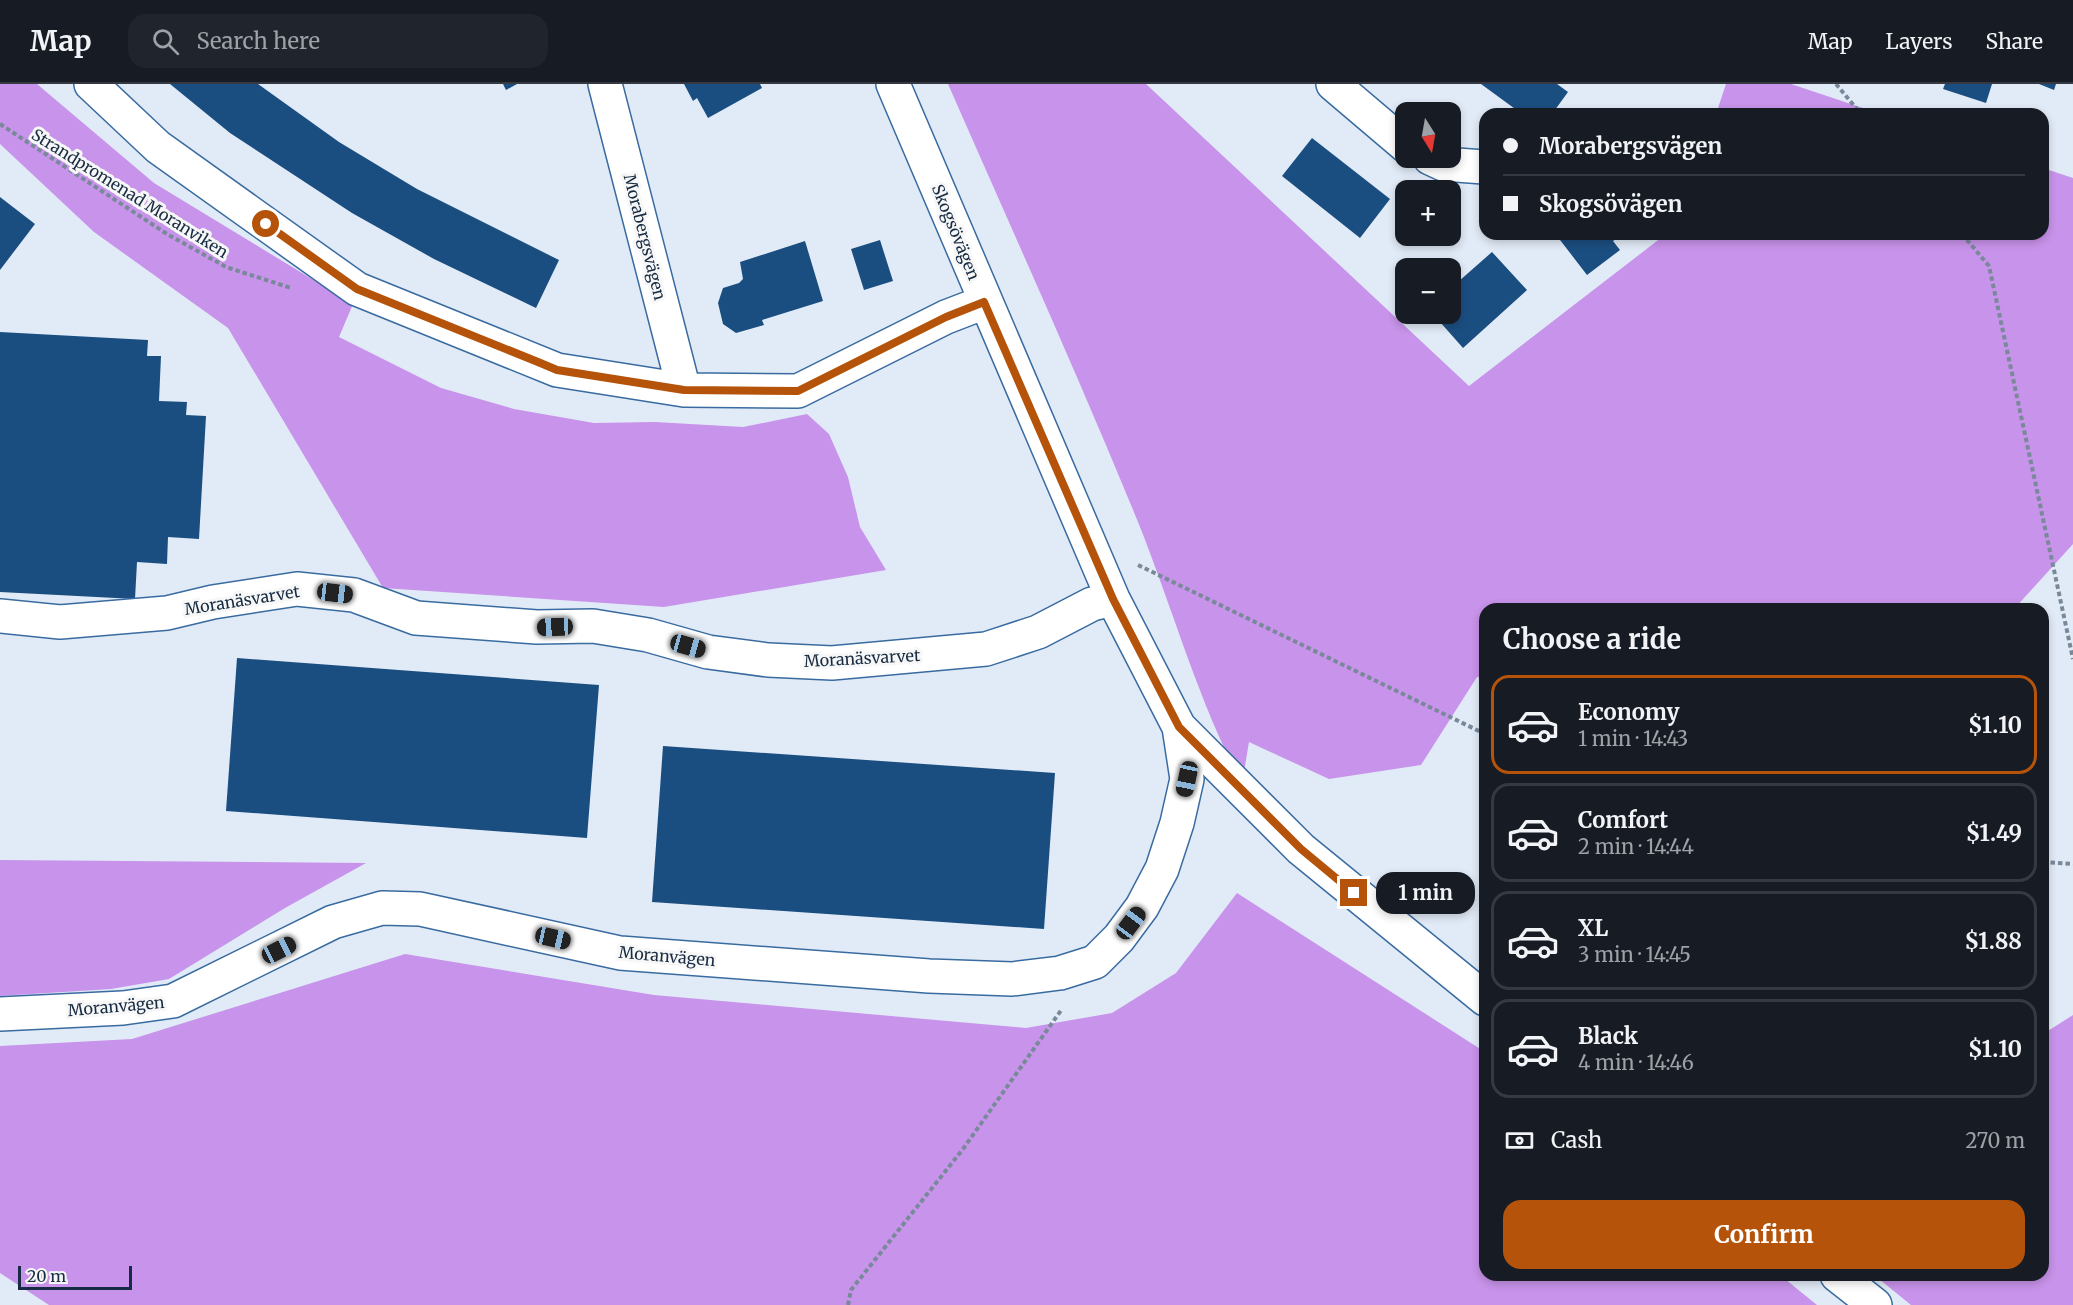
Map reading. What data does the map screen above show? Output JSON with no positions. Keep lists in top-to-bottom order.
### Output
{
  "streets": {
    "street": [
      "Skogsövägen",
      "Morabergsvägen",
      "Moranäsvarvet",
      "Moranvägen"
    ],
    "path": ["Strandpromenad Moranviken"]
  },
  "crossings": [
    ["Skogsövägen", "Moranäsvarvet"],
    ["Skogsövägen", "Moranvägen"]
  ],
  "scale_bar": "20 m",
  "north": "bottom",
  "page": {
    "header": "Map",
    "search": "Search here",
    "nav": ["Map", "Layers", "Share"],
    "map_buttons": ["+", "−"],
    "banner": ["Morabergsvägen", "Skogsövägen"],
    "heading": "Choose a ride",
    "list": [
      {
        "name": "Economy",
        "note": "1 min · 14:43",
        "value": "$1.10"
      },
      {
        "name": "Comfort",
        "note": "2 min · 14:44",
        "value": "$1.49"
      },
      {
        "name": "XL",
        "note": "3 min · 14:45",
        "value": "$1.88"
      },
      {
        "name": "Black",
        "note": "4 min · 14:46",
        "value": "$1.10"
      }
    ],
    "bubble": "1 min",
    "pay": ["Cash", "270 m"],
    "buttons": "Confirm",
    "scale": "20 m"
  }
}
